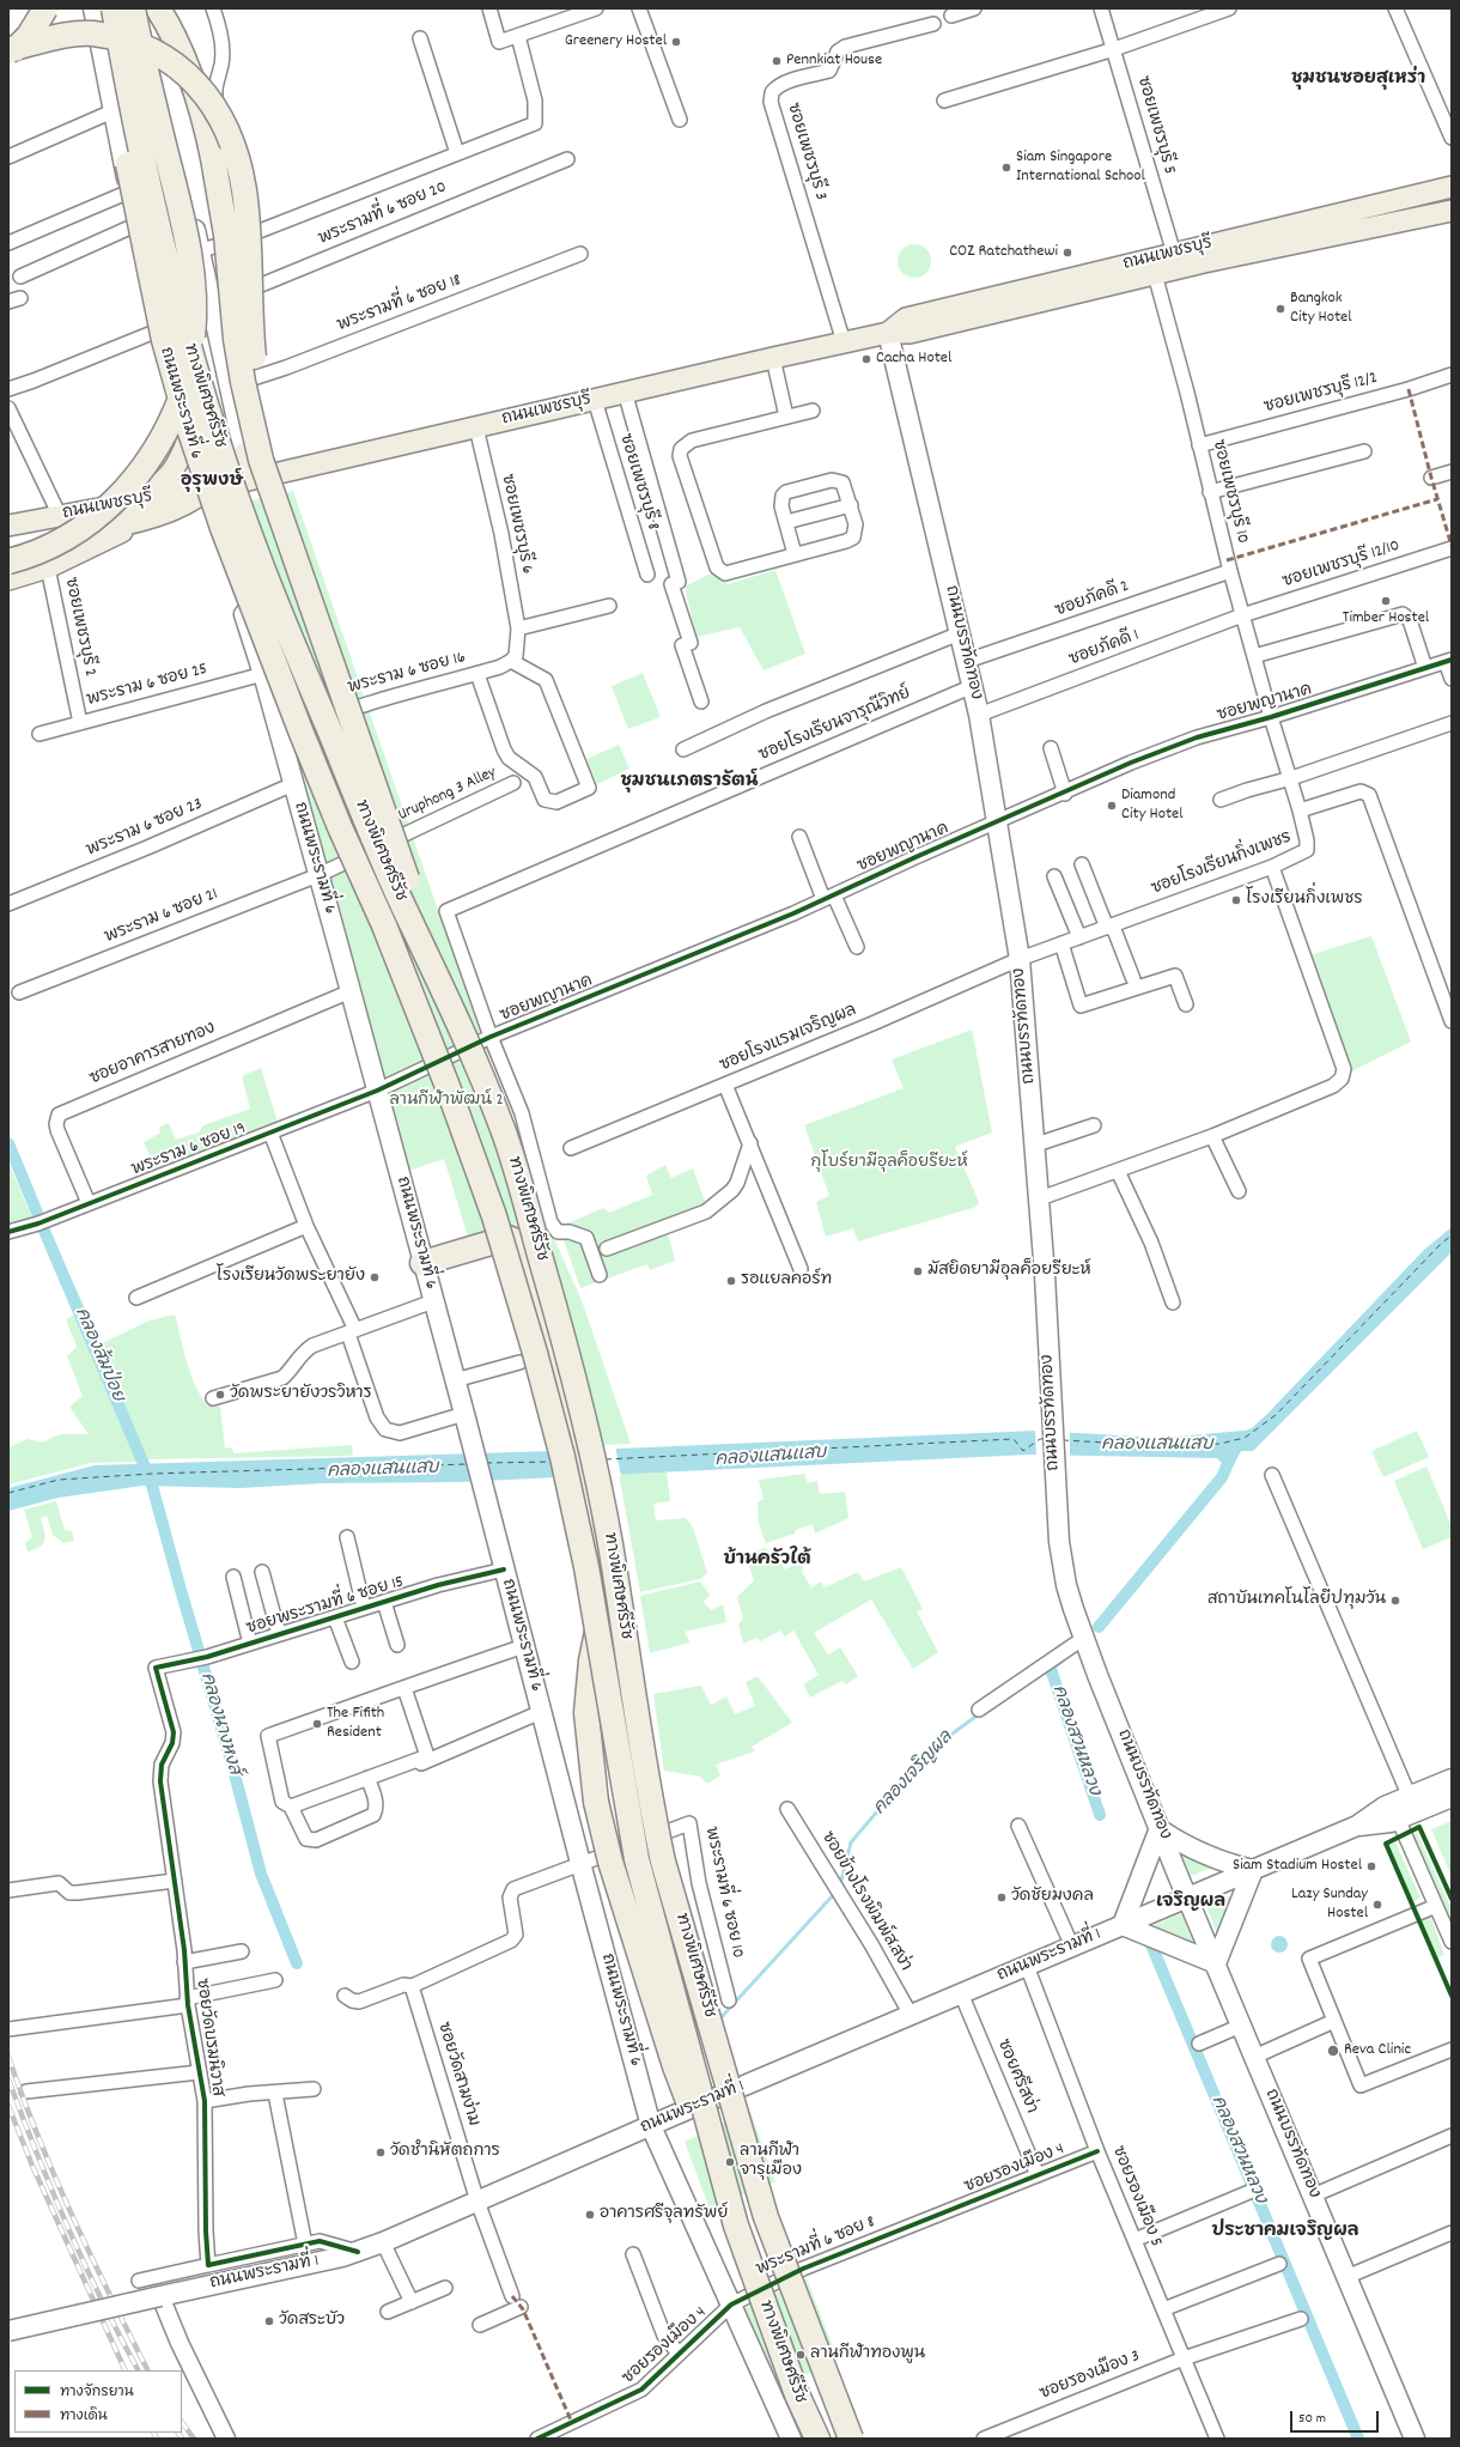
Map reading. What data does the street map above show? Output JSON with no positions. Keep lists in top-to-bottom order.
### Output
{
  "streets": {
    "highway": ["ทางพิเศษศรีรัช"],
    "main road": [
      "ถนนเพชรบุรี",
      "ถนนพระรามที่ 6",
      "ถนนบรรทัดทอง",
      "ถนนพระรามที่ 1"
    ],
    "street": [
      "ซอยเพชรบุรี 5",
      "ซอยเพชรบุรี 3",
      "พระรามที่ 6 ซอย 20",
      "พระรามที่ 6 ซอย 18",
      "ซอยเพชรบุรี 12/2",
      "ซอยเพชรบุรี 8",
      "ซอยเพชรบุรี 10",
      "ซอยเพชรบุรี 6",
      "ซอยเพชรบุรี 12/10",
      "ซอยภัคดี 2",
      "ซอยเพชรบุรี 2",
      "ซอยภัคดี 1",
      "พระราม 6 ซอย 16",
      "พระราม 6 ซอย 25",
      "ซอยพญานาค",
      "ซอยโรงเรียนจารุณีวิทย์",
      "Uruphong 3 Alley",
      "พระราม 6 ซอย 23",
      "ซอยโรงเรียนกิ่งเพชร",
      "พระราม 6 ซอย 21",
      "ซอยโรงแรมเจริญผล",
      "ซอยอาคารสายทอง",
      "พระราม 6 ซอย 19",
      "ซอยพระรามที่ 6 ซอย 15",
      "พระรามที่ 6 ซอย 10",
      "ซอยข้างโรงพิมพ์ส.สง่า",
      "ซอยวัดบรมนิวาส",
      "ซอยวัดสามง่าม",
      "ซอยศรีสง่า",
      "ซอยรองเมือง 4",
      "ซอยรองเมือง 5",
      "พระรามที่ 6 ซอย 8",
      "ซอยรองเมือง 3"
    ]
  },
  "crossings": [
    ["ซอยเพชรบุรี 5", "ถนนเพชรบุรี"],
    ["ซอยเพชรบุรี 3", "ถนนเพชรบุรี"],
    ["ถนนเพชรบุรี", "ถนนพระรามที่ 6"],
    ["ถนนเพชรบุรี", "ซอยเพชรบุรี 8"],
    ["ถนนเพชรบุรี", "ซอยเพชรบุรี 10"],
    ["ถนนเพชรบุรี", "ซอยเพชรบุรี 6"],
    ["ถนนเพชรบุรี", "ซอยเพชรบุรี 2"],
    ["ถนนเพชรบุรี", "ถนนบรรทัดทอง"],
    ["ซอยเพชรบุรี 12/2", "ซอยเพชรบุรี 10"],
    ["ถนนพระรามที่ 6", "พระราม 6 ซอย 16"],
    ["ถนนพระรามที่ 6", "พระราม 6 ซอย 25"],
    ["ถนนพระรามที่ 6", "ซอยพญานาค"],
    ["ถนนพระรามที่ 6", "Uruphong 3 Alley"],
    ["ถนนพระรามที่ 6", "พระราม 6 ซอย 23"],
    ["ถนนพระรามที่ 6", "พระราม 6 ซอย 21"],
    ["ถนนพระรามที่ 6", "ซอยอาคารสายทอง"],
    ["ถนนพระรามที่ 6", "พระราม 6 ซอย 19"],
    ["ถนนพระรามที่ 6", "ซอยพระรามที่ 6 ซอย 15"],
    ["ถนนพระรามที่ 6", "พระรามที่ 6 ซอย 10"],
    ["ถนนพระรามที่ 6", "ถนนพระรามที่ 1"],
    ["ถนนพระรามที่ 6", "ซอยรองเมือง 4"],
    ["ถนนพระรามที่ 6", "พระรามที่ 6 ซอย 8"],
    ["ซอยเพชรบุรี 10", "ซอยเพชรบุรี 12/10"],
    ["ซอยเพชรบุรี 10", "ซอยภัคดี 2"],
    ["ซอยเพชรบุรี 10", "ซอยภัคดี 1"],
    ["ซอยเพชรบุรี 10", "ซอยพญานาค"],
    ["ซอยเพชรบุรี 10", "ซอยโรงเรียนกิ่งเพชร"],
    ["ซอยเพชรบุรี 12/10", "ซอยภัคดี 1"],
    ["ซอยภัคดี 2", "ถนนบรรทัดทอง"],
    ["ซอยเพชรบุรี 2", "พระราม 6 ซอย 25"],
    ["ถนนบรรทัดทอง", "ซอยภัคดี 1"],
    ["ถนนบรรทัดทอง", "ซอยพญานาค"],
    ["ถนนบรรทัดทอง", "ซอยโรงเรียนจารุณีวิทย์"],
    ["ถนนบรรทัดทอง", "ซอยโรงเรียนกิ่งเพชร"],
    ["ถนนบรรทัดทอง", "ซอยโรงแรมเจริญผล"],
    ["ถนนบรรทัดทอง", "ถนนพระรามที่ 1"],
    ["ซอยพญานาค", "ซอยโรงเรียนจารุณีวิทย์"],
    ["ซอยพญานาค", "ซอยโรงเรียนกิ่งเพชร"],
    ["ซอยพญานาค", "พระราม 6 ซอย 19"],
    ["Uruphong 3 Alley", "พระราม 6 ซอย 21"],
    ["ซอยโรงเรียนกิ่งเพชร", "ซอยโรงแรมเจริญผล"],
    ["ซอยอาคารสายทอง", "พระราม 6 ซอย 19"],
    ["ซอยพระรามที่ 6 ซอย 15", "ซอยวัดบรมนิวาส"],
    ["ซอยข้างโรงพิมพ์ส.สง่า", "ถนนพระรามที่ 1"],
    ["ถนนพระรามที่ 1", "ซอยวัดสามง่าม"],
    ["ถนนพระรามที่ 1", "ซอยศรีสง่า"],
    ["ถนนพระรามที่ 1", "ซอยรองเมือง 5"],
    ["ซอยศรีสง่า", "ซอยรองเมือง 4"],
    ["ซอยรองเมือง 4", "ซอยรองเมือง 5"],
    ["ซอยรองเมือง 4", "พระรามที่ 6 ซอย 8"],
    ["ซอยรองเมือง 5", "ซอยรองเมือง 3"]
  ],
  "districts": [
    "ชุมชนซอยสุเหร่า",
    "อุรุพงษ์",
    "ชุมชนเภตรารัตน์",
    "บ้านครัวใต้",
    "เจริญผล",
    "ประชาคมเจริญผล"
  ],
  "water": [
    "คลองส้มป่อย",
    "คลองแสนแสบ",
    "คลองนางหงส์",
    "คลองสวนหลวง",
    "คลองเจริญผล"
  ],
  "parks": ["ลานกีฬาพัฒน์ 2", "กุโบร์ยามีอุลค็อยรียะห์"],
  "places": [
    "Greenery Hostel",
    "Pennkiat House",
    "Siam Singapore International School",
    "COZ Ratchathewi",
    "Bangkok City Hotel",
    "Cacha Hotel",
    "Timber Hostel",
    "Diamond City Hotel",
    "โรงเรียนกิ่งเพชร",
    "มัสยิดยามีอุลค็อยรียะห์",
    "โรงเรียนวัดพระยายัง",
    "รอแยลคอร์ท",
    "วัดพระยายังวรวิหาร",
    "สถาบันเทคโนโลยีปทุมวัน",
    "The Fifith Resident",
    "Siam Stadium Hostel",
    "วัดชัยมงคล",
    "Lazy Sunday Hostel",
    "Reva Clinic",
    "วัดชำนิหัตถการ",
    "ลานกีฬา จารุเมือง",
    "อาคารศรีจุลทรัพย์",
    "วัดสระบัว",
    "ลานกีฬาทองพูน"
  ],
  "legend": ["ทางจักรยาน", "ทางเดิน"],
  "scale_bar": "50 m"
}
